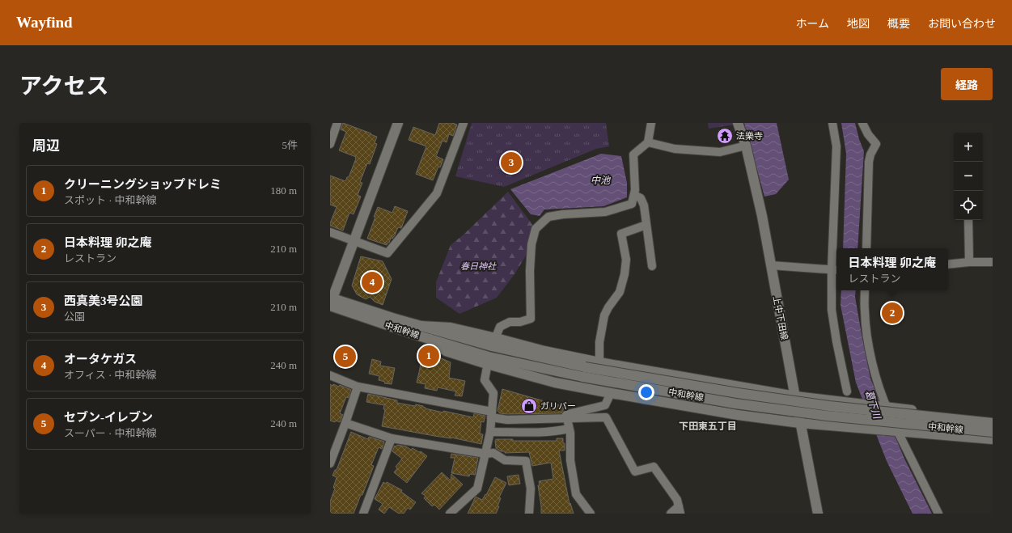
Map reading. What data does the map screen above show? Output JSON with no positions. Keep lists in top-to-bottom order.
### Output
{
  "streets": {
    "main road": ["上中下田線", "中和幹線"]
  },
  "districts": ["下田東五丁目"],
  "water": ["中池", "葛下川"],
  "parks": ["春日神社"],
  "places": {
    "temple": ["法樂寺"],
    "shop": ["ガリバー"]
  },
  "page": {
    "header": "Wayfind",
    "nav": [
      "ホーム",
      "地図",
      "概要",
      "お問い合わせ"
    ],
    "title": "アクセス",
    "buttons": "経路",
    "heading": ["周辺", "5件"],
    "map_buttons": ["+", "−"],
    "pins": [
      "3",
      "4",
      "2",
      "1",
      "5"
    ],
    "list": [
      {
        "mark": "1",
        "name": "クリーニングショップドレミ",
        "note": "スポット · 中和幹線",
        "value": "180 m"
      },
      {
        "mark": "2",
        "name": "日本料理 卯之庵",
        "note": "レストラン",
        "value": "210 m"
      },
      {
        "mark": "3",
        "name": "西真美3号公園",
        "note": "公園",
        "value": "210 m"
      },
      {
        "mark": "4",
        "name": "オータケガス",
        "note": "オフィス · 中和幹線",
        "value": "240 m"
      },
      {
        "mark": "5",
        "name": "セブン-イレブン",
        "note": "スーパー · 中和幹線",
        "value": "240 m"
      }
    ],
    "popup": ["日本料理 卯之庵", "レストラン"]
  }
}
